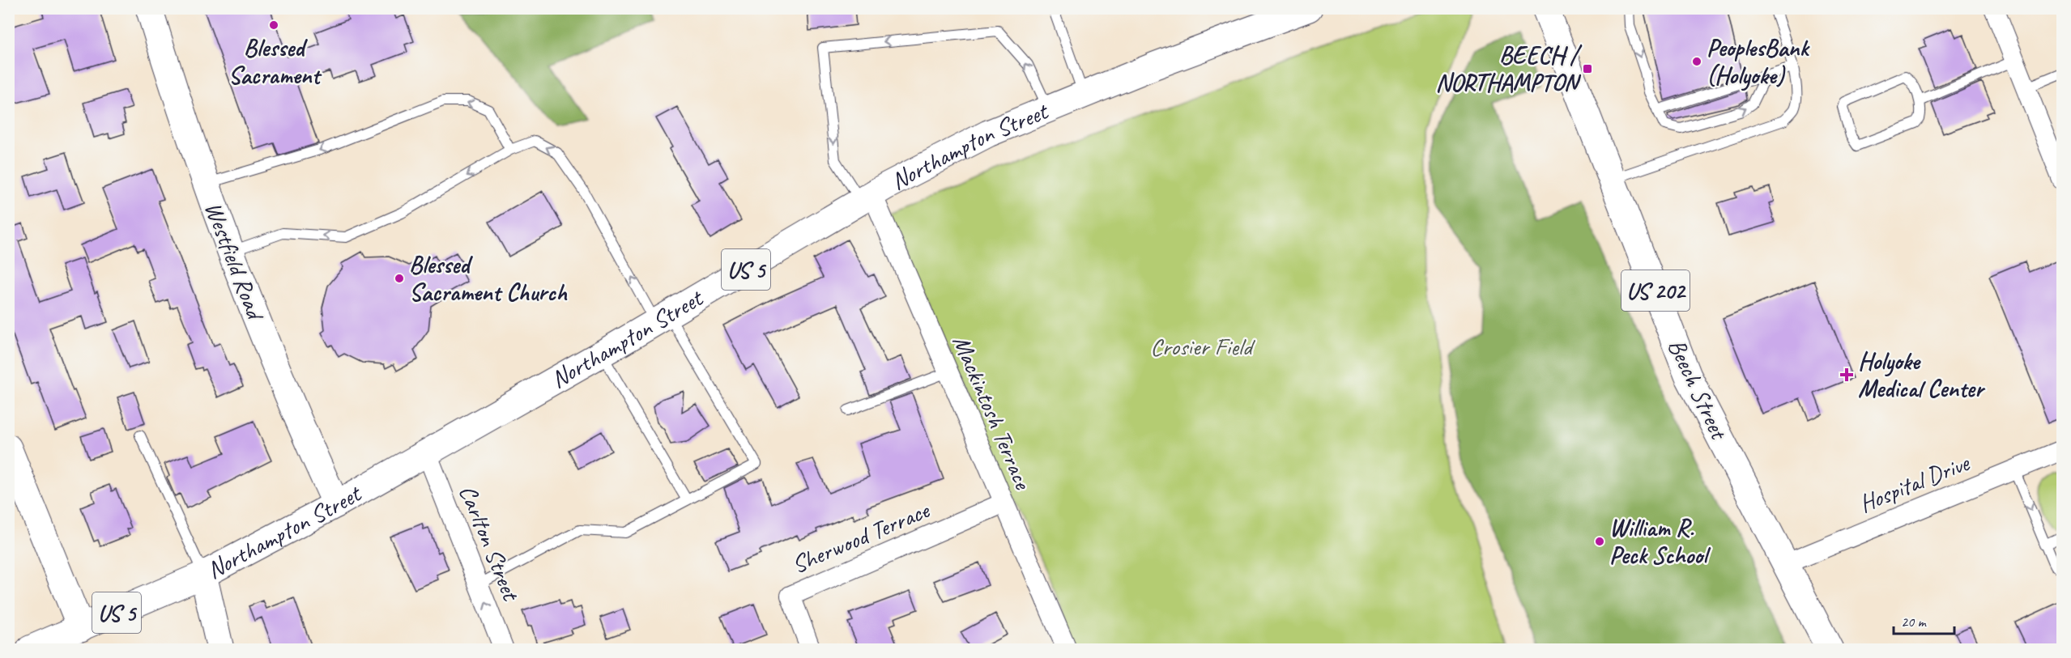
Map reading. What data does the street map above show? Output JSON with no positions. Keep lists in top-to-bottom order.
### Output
{
  "streets": {
    "main road": [
      "Northampton Street",
      "Westfield Road",
      "US 5",
      "US 202",
      "Beech Street"
    ],
    "street": [
      "Mackintosh Terrace",
      "Hospital Drive",
      "Sherwood Terrace",
      "Carlton Street"
    ]
  },
  "crossings": [
    ["Northampton Street", "Westfield Road"],
    ["Northampton Street", "Mackintosh Terrace"],
    ["Northampton Street", "Carlton Street"],
    ["Beech Street", "Hospital Drive"],
    ["Mackintosh Terrace", "Sherwood Terrace"]
  ],
  "parks": ["Crosier Field"],
  "places": {
    "other": [
      "Blessed Sacrament",
      "PeoplesBank (Holyoke)",
      "Blessed Sacrament Church",
      "William R. Peck School"
    ],
    "transit": ["BEECH / NORTHAMPTON"],
    "health": ["Holyoke Medical Center"]
  },
  "scale_bar": "20 m"
}
